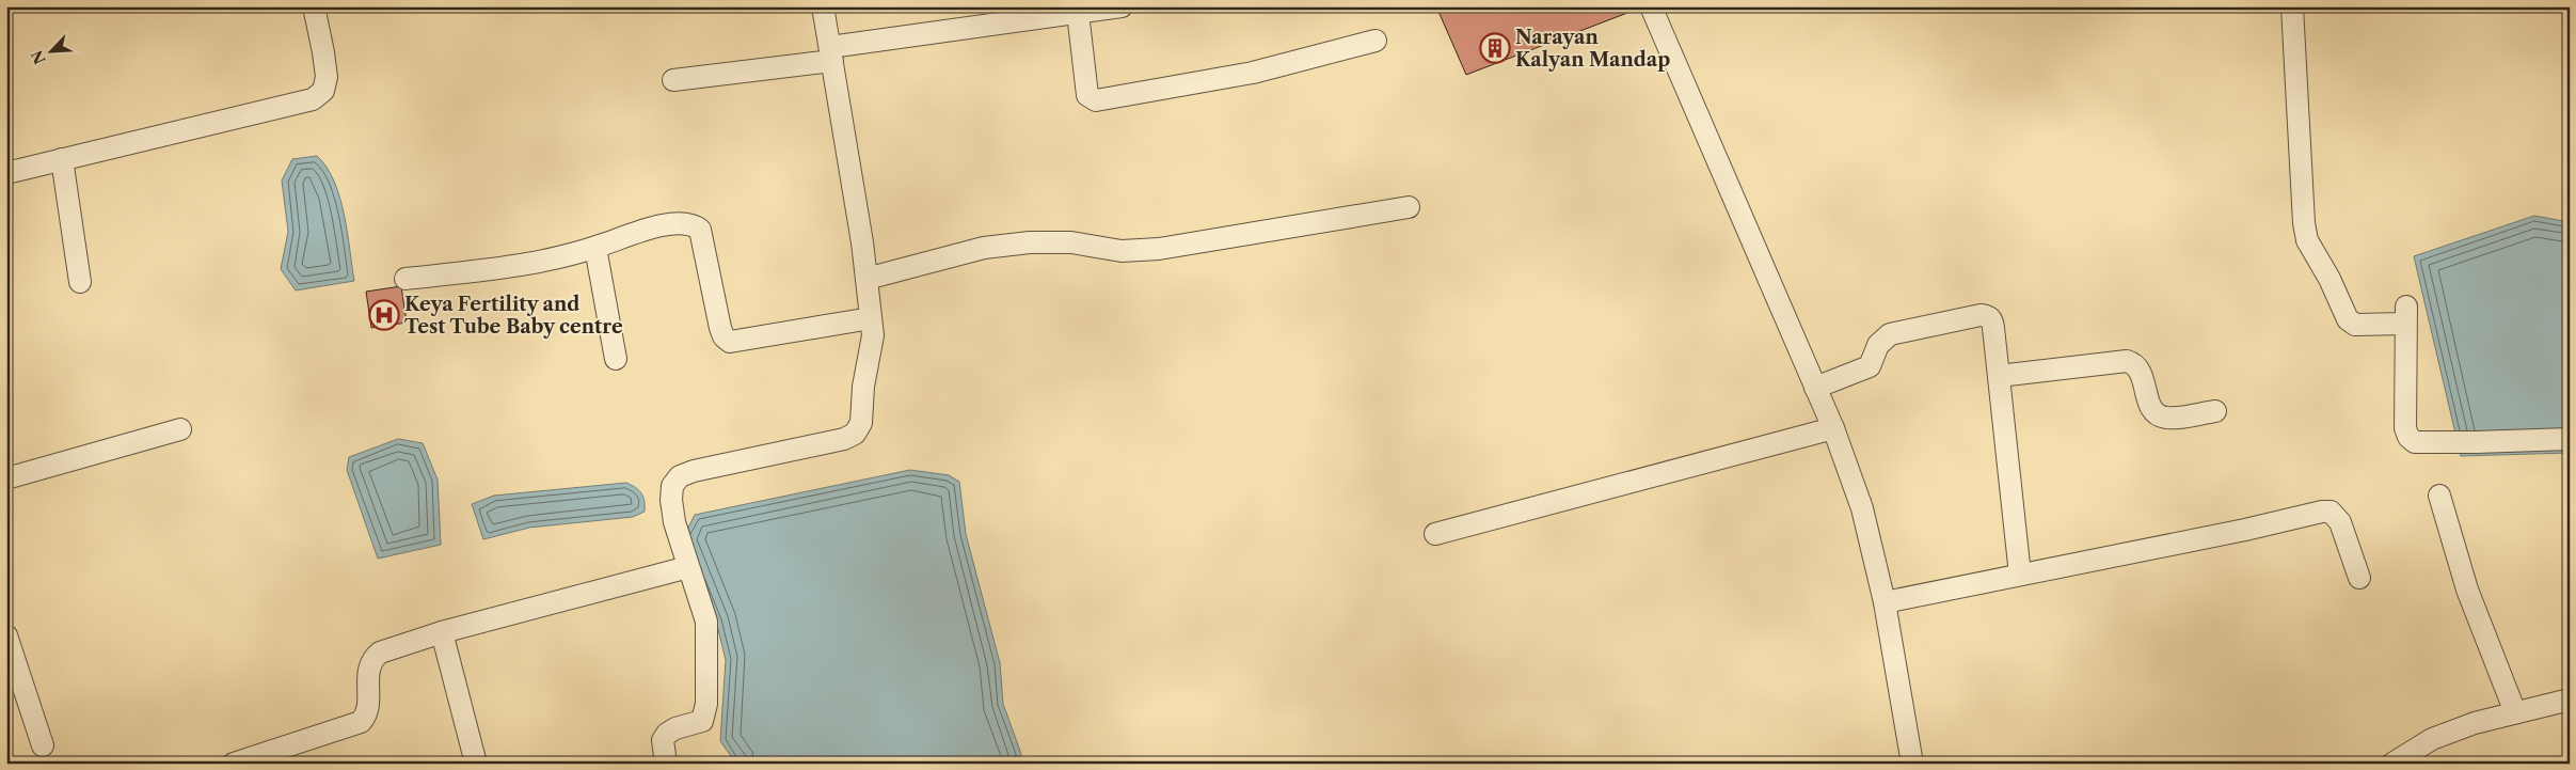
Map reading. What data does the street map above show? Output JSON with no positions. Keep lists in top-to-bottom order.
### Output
{
  "places": {
    "building": ["Narayan Kalyan Mandap"],
    "hospital": ["Keya Fertility and Test Tube Baby centre"]
  },
  "north": "bottom left"
}
